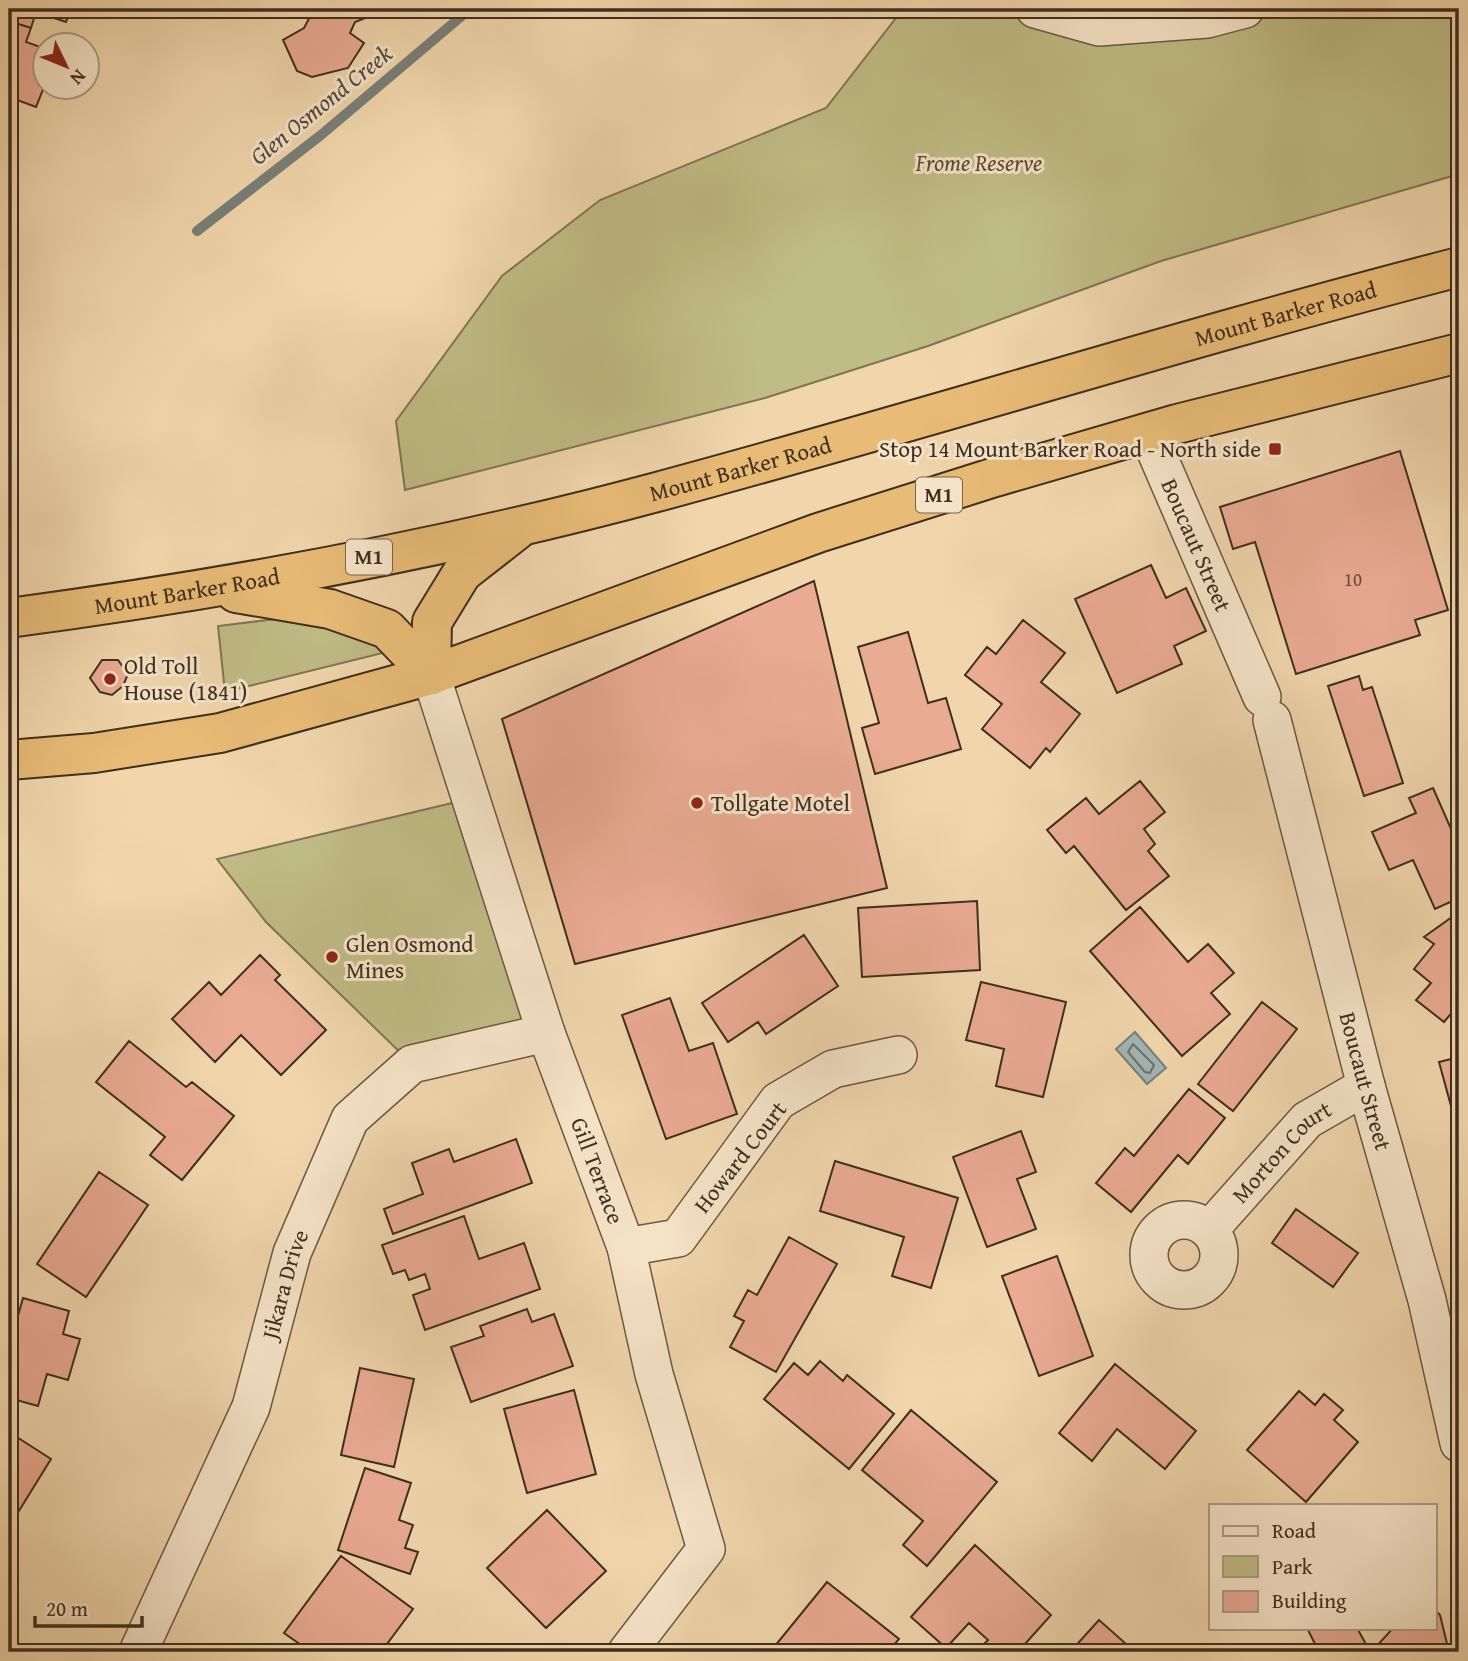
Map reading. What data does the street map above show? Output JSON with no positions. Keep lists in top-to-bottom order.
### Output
{
  "streets": {
    "highway": ["Mount Barker Road", "M1"],
    "street": [
      "Boucaut Street",
      "Morton Court",
      "Howard Court",
      "Gill Terrace",
      "Jikara Drive"
    ]
  },
  "crossings": [
    ["M1", "Boucaut Street"],
    ["M1", "Gill Terrace"],
    ["Boucaut Street", "Morton Court"],
    ["Howard Court", "Gill Terrace"],
    ["Gill Terrace", "Jikara Drive"]
  ],
  "water": ["Glen Osmond Creek"],
  "parks": ["Frome Reserve"],
  "places": {
    "transit": ["Stop 14 Mount Barker Road - North side"],
    "other": ["Old Toll House (1841)", "Tollgate Motel", "Glen Osmond Mines"]
  },
  "house_numbers": ["10"],
  "legend": ["Road", "Park", "Building"],
  "scale_bar": "20 m",
  "north": "bottom right"
}
